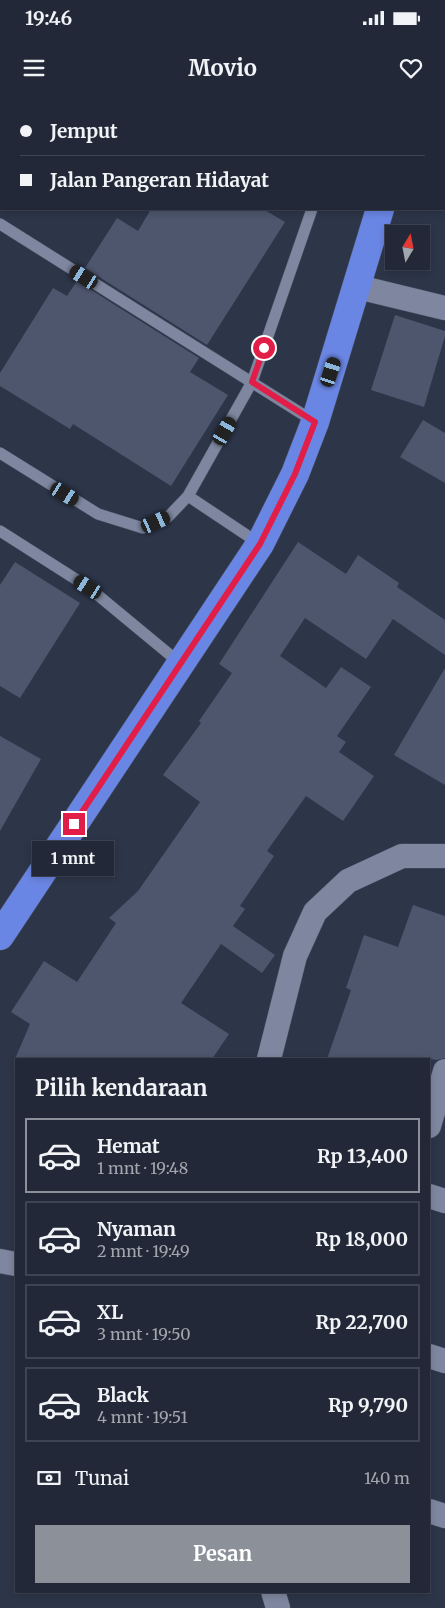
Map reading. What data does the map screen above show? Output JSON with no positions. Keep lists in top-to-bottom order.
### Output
{
  "north": "top",
  "page": {
    "status": "19:46",
    "header": "Movio",
    "banner": ["Jemput", "Jalan Pangeran Hidayat"],
    "bubble": "1 mnt",
    "heading": "Pilih kendaraan",
    "list": [
      {
        "name": "Hemat",
        "note": "1 mnt · 19:48",
        "value": "Rp 13,400"
      },
      {
        "name": "Nyaman",
        "note": "2 mnt · 19:49",
        "value": "Rp 18,000"
      },
      {
        "name": "XL",
        "note": "3 mnt · 19:50",
        "value": "Rp 22,700"
      },
      {
        "name": "Black",
        "note": "4 mnt · 19:51",
        "value": "Rp 9,790"
      }
    ],
    "pay": ["Tunai", "140 m"],
    "buttons": "Pesan"
  }
}
